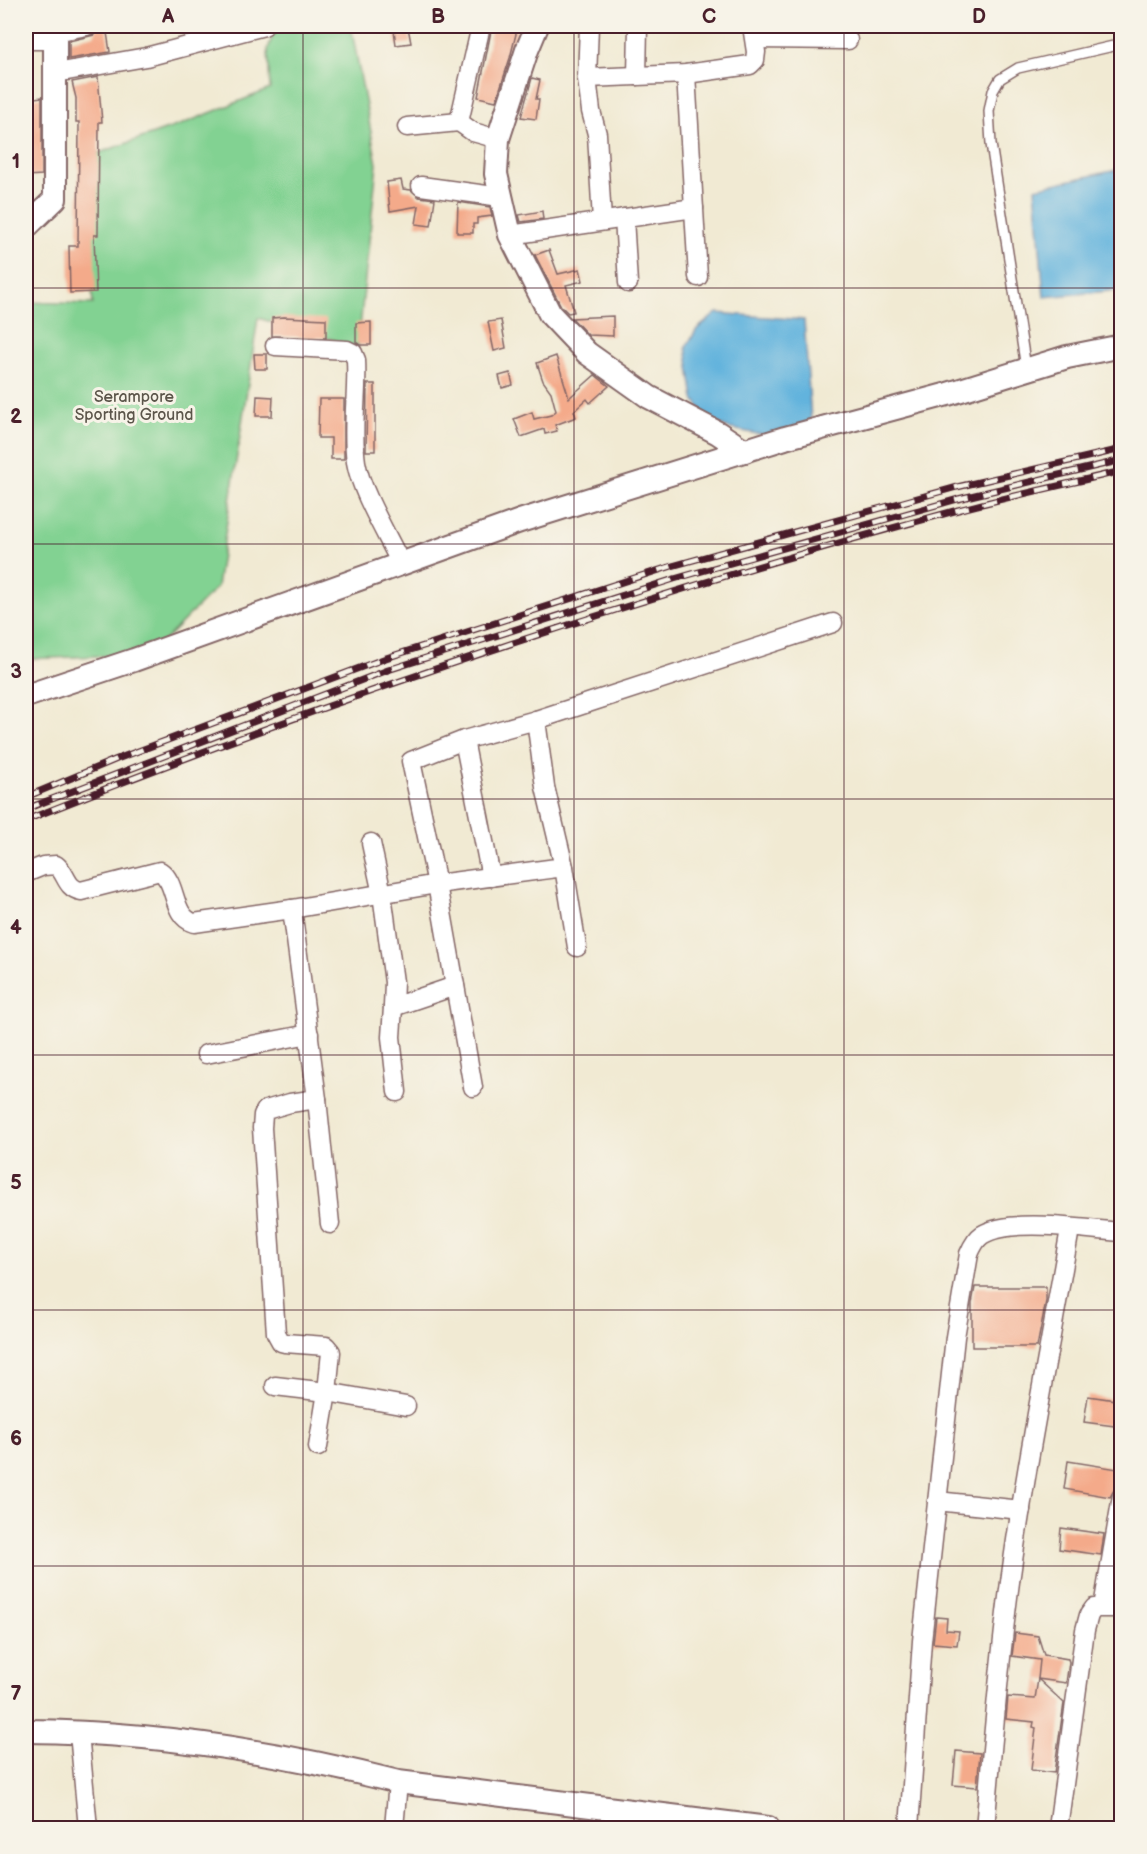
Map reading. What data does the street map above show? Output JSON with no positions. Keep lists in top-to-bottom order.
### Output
{
  "parks": ["Serampore Sporting Ground"],
  "grid": {
    "columns": [
      "A",
      "B",
      "C",
      "D"
    ],
    "rows": [
      "1",
      "2",
      "3",
      "4",
      "5",
      "6",
      "7"
    ]
  }
}
